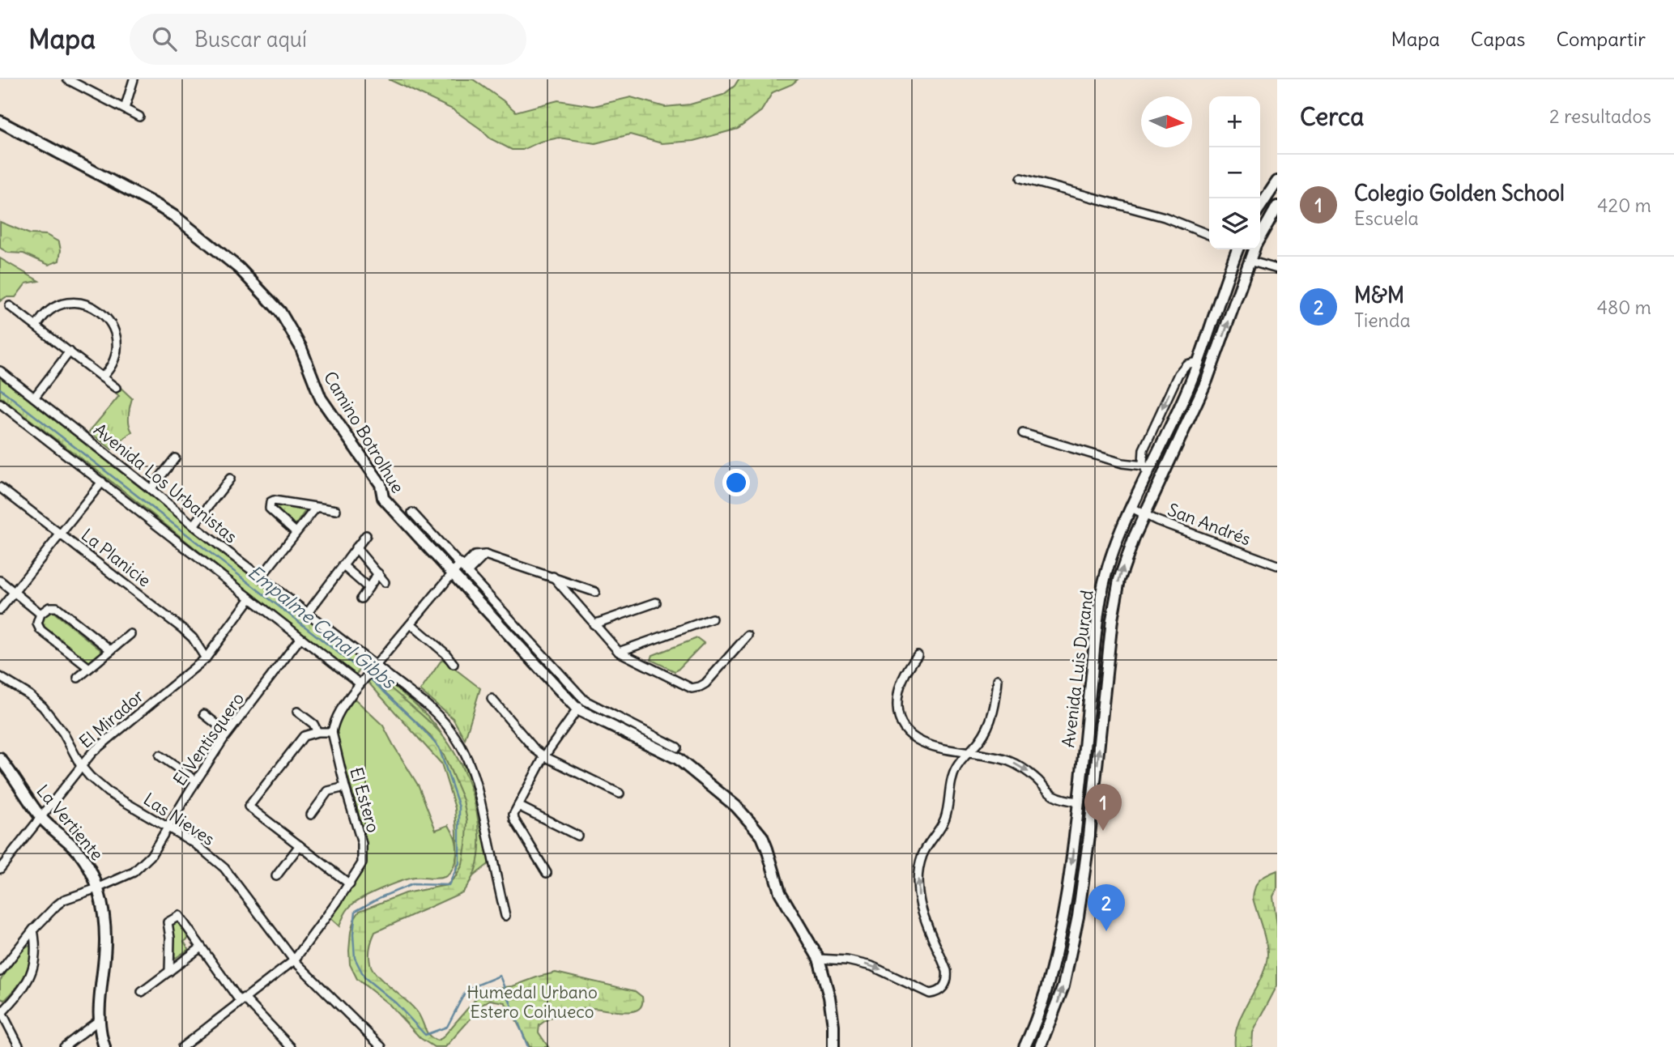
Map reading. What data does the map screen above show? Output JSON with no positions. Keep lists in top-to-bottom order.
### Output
{
  "streets": {
    "street": [
      "Camino Botrolhue",
      "Avenida Los Urbanistas",
      "San Andrés",
      "La Planicie",
      "Avenida Luis Durand",
      "El Mirador",
      "El Ventisquero",
      "El Estero",
      "Las Nieves",
      "La Vertiente"
    ]
  },
  "crossings": [
    ["San Andrés", "Avenida Luis Durand"],
    ["La Planicie", "El Mirador"],
    ["El Mirador", "Las Nieves"],
    ["El Mirador", "La Vertiente"],
    ["El Ventisquero", "Las Nieves"],
    ["El Ventisquero", "La Vertiente"],
    ["El Estero", "Las Nieves"]
  ],
  "water": ["Empalme Canal Gibbs"],
  "parks": ["Humedal Urbano Estero Coihueco"],
  "north": "right",
  "page": {
    "header": "Mapa",
    "search": "Buscar aquí",
    "nav": ["Mapa", "Capas", "Compartir"],
    "heading": ["Cerca", "2 resultados"],
    "map_buttons": ["+", "−"],
    "list": [
      {
        "mark": "1",
        "name": "Colegio Golden School",
        "note": "Escuela",
        "value": "420 m"
      },
      {
        "mark": "2",
        "name": "M&M",
        "note": "Tienda",
        "value": "480 m"
      }
    ],
    "pins": ["1", "2"]
  }
}
